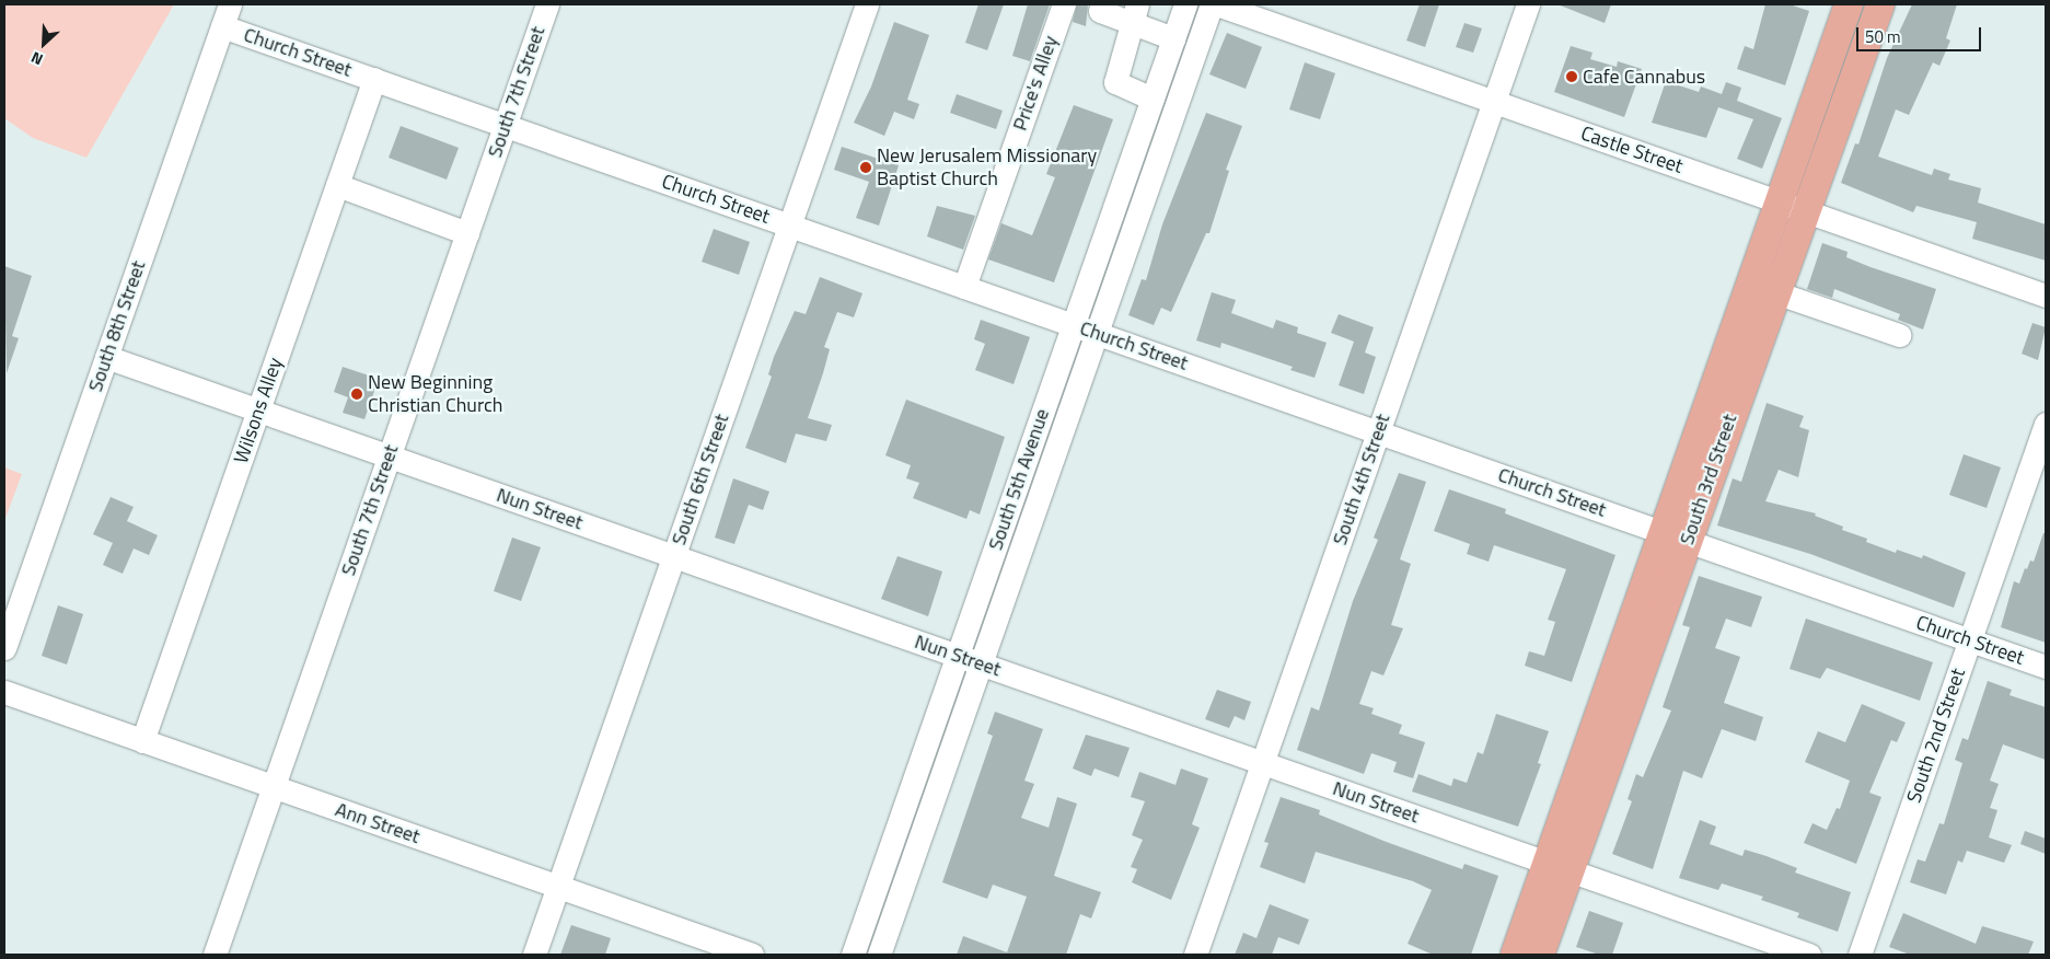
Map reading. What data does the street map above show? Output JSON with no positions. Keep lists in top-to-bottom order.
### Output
{
  "streets": {
    "main road": ["South 3rd Street"],
    "street": [
      "Church Street",
      "Price's Alley",
      "South 7th Street",
      "Castle Street",
      "South 8th Street",
      "Wilsons Alley",
      "South 6th Street",
      "South 5th Avenue",
      "South 4th Street",
      "Nun Street",
      "South 2nd Street",
      "Ann Street"
    ]
  },
  "crossings": [
    ["Church Street", "Price's Alley"],
    ["Church Street", "South 7th Street"],
    ["Church Street", "South 8th Street"],
    ["Church Street", "Wilsons Alley"],
    ["Church Street", "South 6th Street"],
    ["Church Street", "South 5th Avenue"],
    ["Church Street", "South 4th Street"],
    ["Church Street", "South 3rd Street"],
    ["Church Street", "South 2nd Street"],
    ["South 7th Street", "Nun Street"],
    ["South 7th Street", "Ann Street"],
    ["Castle Street", "South 4th Street"],
    ["Castle Street", "South 3rd Street"],
    ["South 8th Street", "Nun Street"],
    ["Wilsons Alley", "Nun Street"],
    ["Wilsons Alley", "Ann Street"],
    ["South 6th Street", "Nun Street"],
    ["South 6th Street", "Ann Street"],
    ["South 5th Avenue", "Nun Street"],
    ["South 4th Street", "Nun Street"],
    ["South 3rd Street", "Nun Street"]
  ],
  "places": ["Cafe Cannabus", "New Jerusalem Missionary Baptist Church", "New Beginning Christian Church"],
  "scale_bar": "50 m",
  "north": "bottom left"
}
